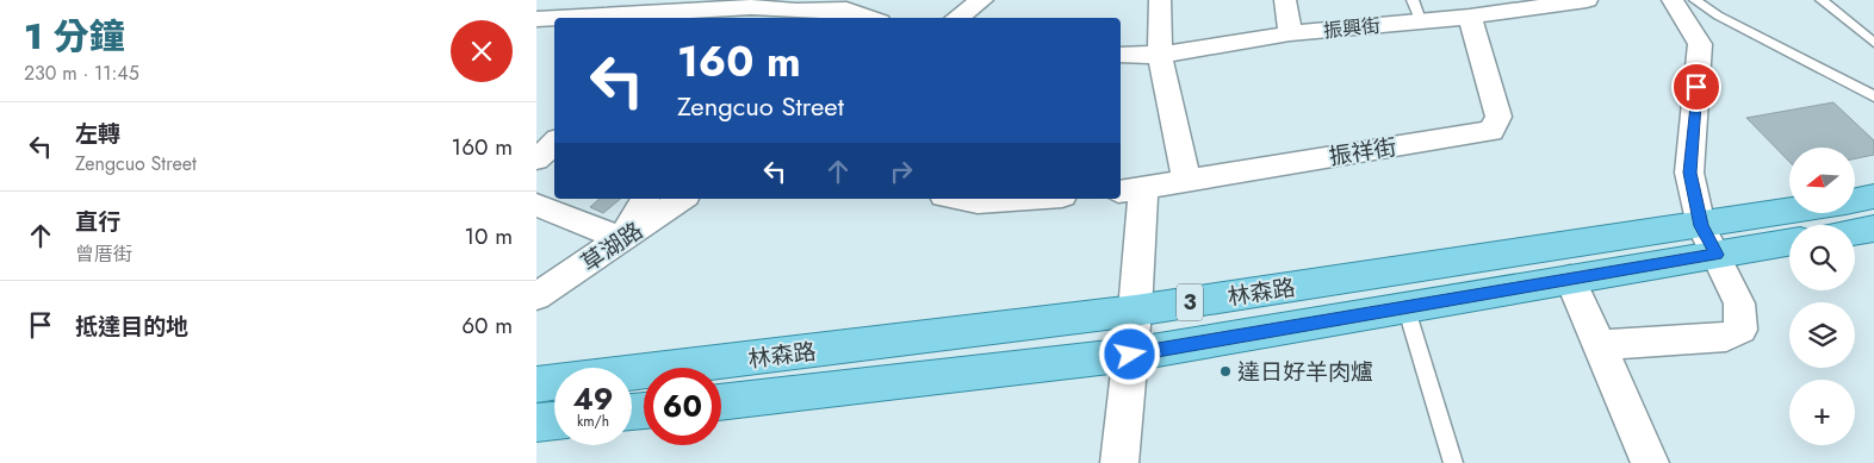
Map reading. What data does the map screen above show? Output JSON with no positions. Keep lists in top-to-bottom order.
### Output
{
  "streets": {
    "main road": ["林森路", "3"],
    "street": ["振興街", "振祥街", "草湖路"]
  },
  "crossings": [
    ["振興街", "振祥街"]
  ],
  "places": ["達日好羊肉爐"],
  "north": "left",
  "page": {
    "heading": ["1 分鐘", "230 m · 11:45"],
    "turn": ["160 m", "Zengcuo Street"],
    "list": [
      {
        "name": "左轉",
        "note": "Zengcuo Street",
        "value": "160 m"
      },
      {
        "name": "直行",
        "note": "曾厝街",
        "value": "10 m"
      },
      {
        "name": "抵達目的地",
        "value": "60 m"
      }
    ],
    "map_buttons": "+",
    "speed": "49 km/h",
    "limit": "60"
  }
}
